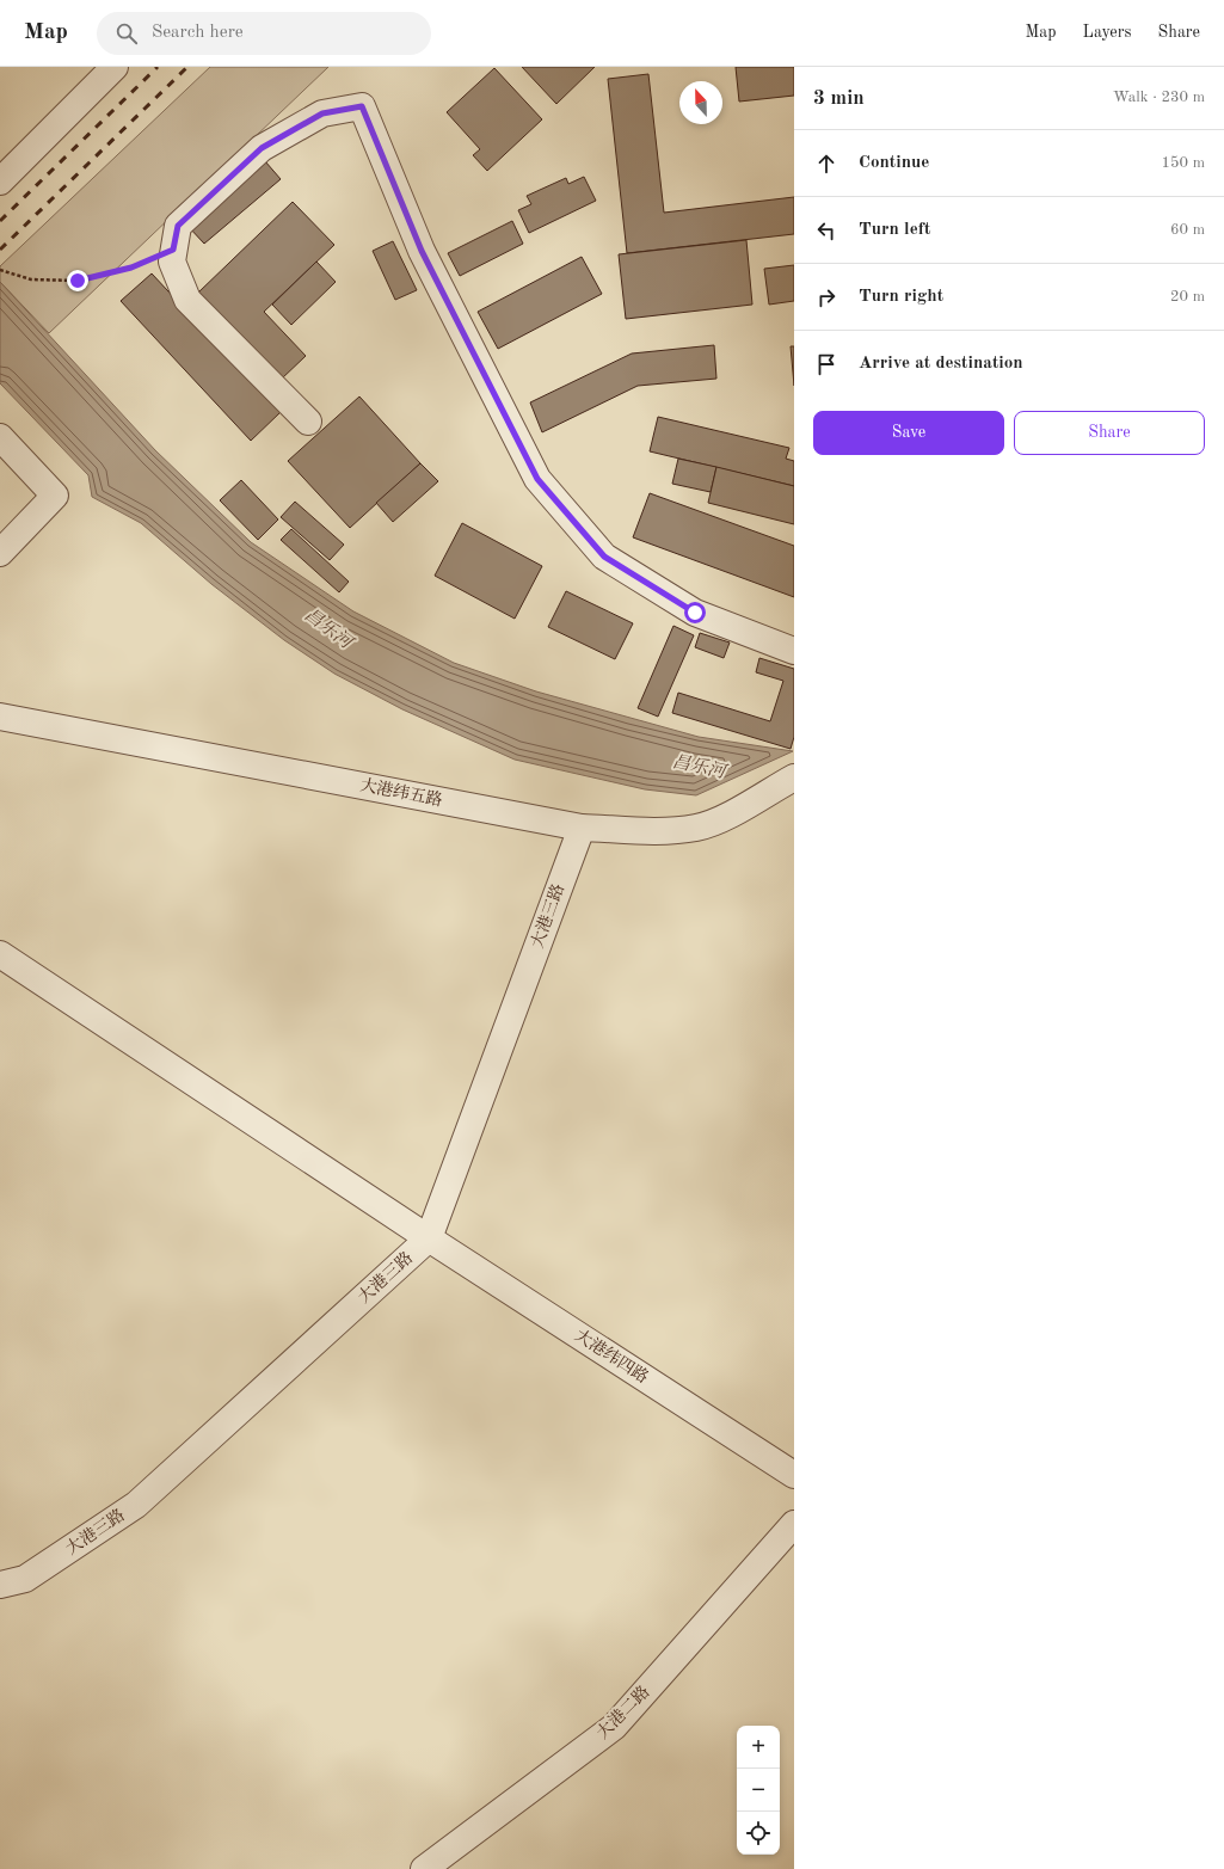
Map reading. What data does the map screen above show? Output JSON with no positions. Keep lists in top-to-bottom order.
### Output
{
  "streets": {
    "street": [
      "大港纬五路",
      "大港三路",
      "大港纬四路",
      "大港二路"
    ]
  },
  "crossings": [
    ["大港纬五路", "大港三路"],
    ["大港三路", "大港纬四路"]
  ],
  "water": ["昌乐河"],
  "north": "top",
  "page": {
    "header": "Map",
    "search": "Search here",
    "nav": ["Map", "Layers", "Share"],
    "heading": ["3 min", "Walk · 230 m"],
    "list": [
      ["Continue", "150 m"],
      ["Turn left", "60 m"],
      ["Turn right", "20 m"],
      "Arrive at destination"
    ],
    "buttons": ["Save", "Share"],
    "map_buttons": ["+", "−"]
  }
}
